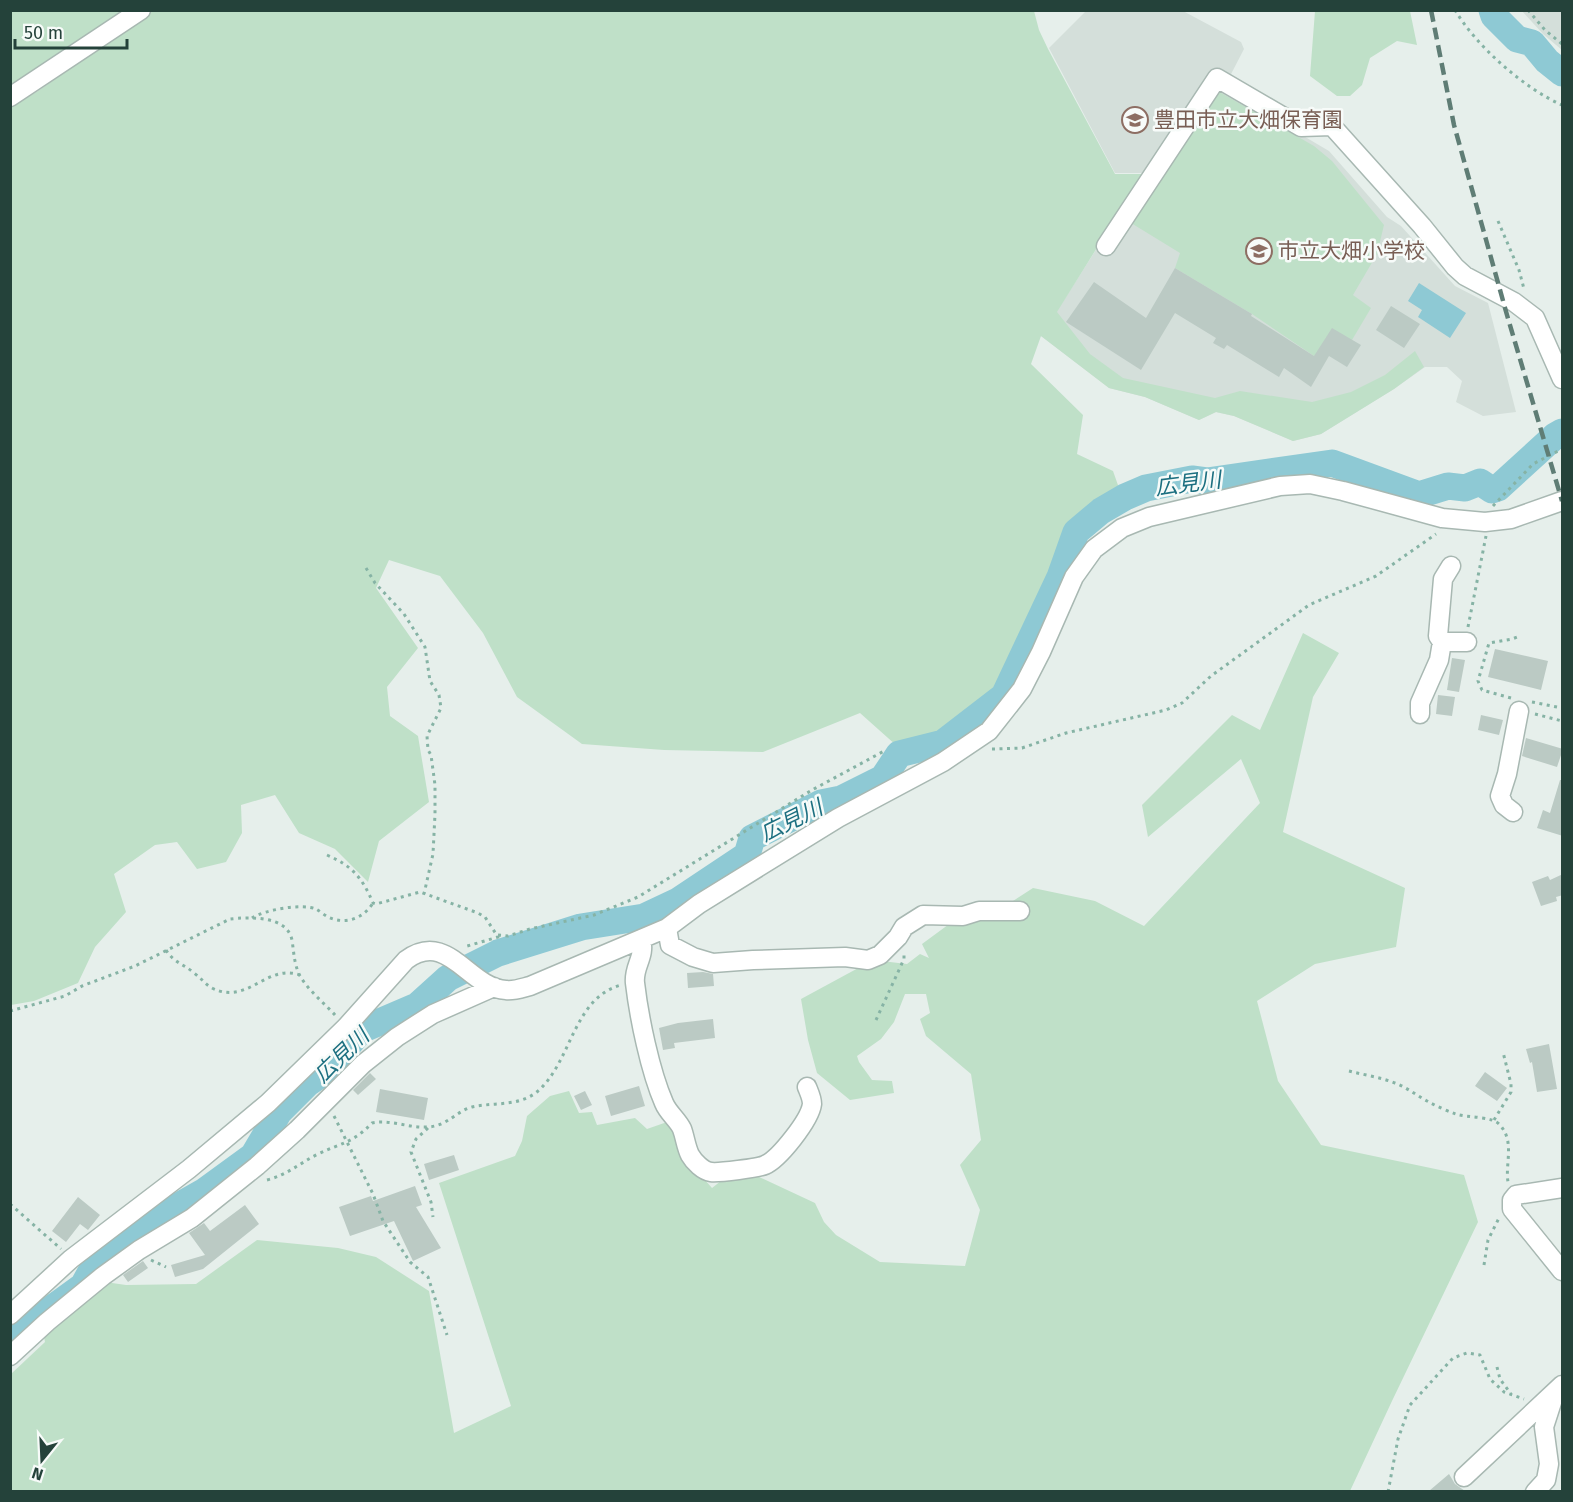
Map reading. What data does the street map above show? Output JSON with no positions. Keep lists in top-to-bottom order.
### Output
{
  "water": ["広見川"],
  "places": {
    "school or university": ["豊田市立大畑保育園", "市立大畑小学校"]
  },
  "scale_bar": "50 m",
  "north": "bottom"
}
